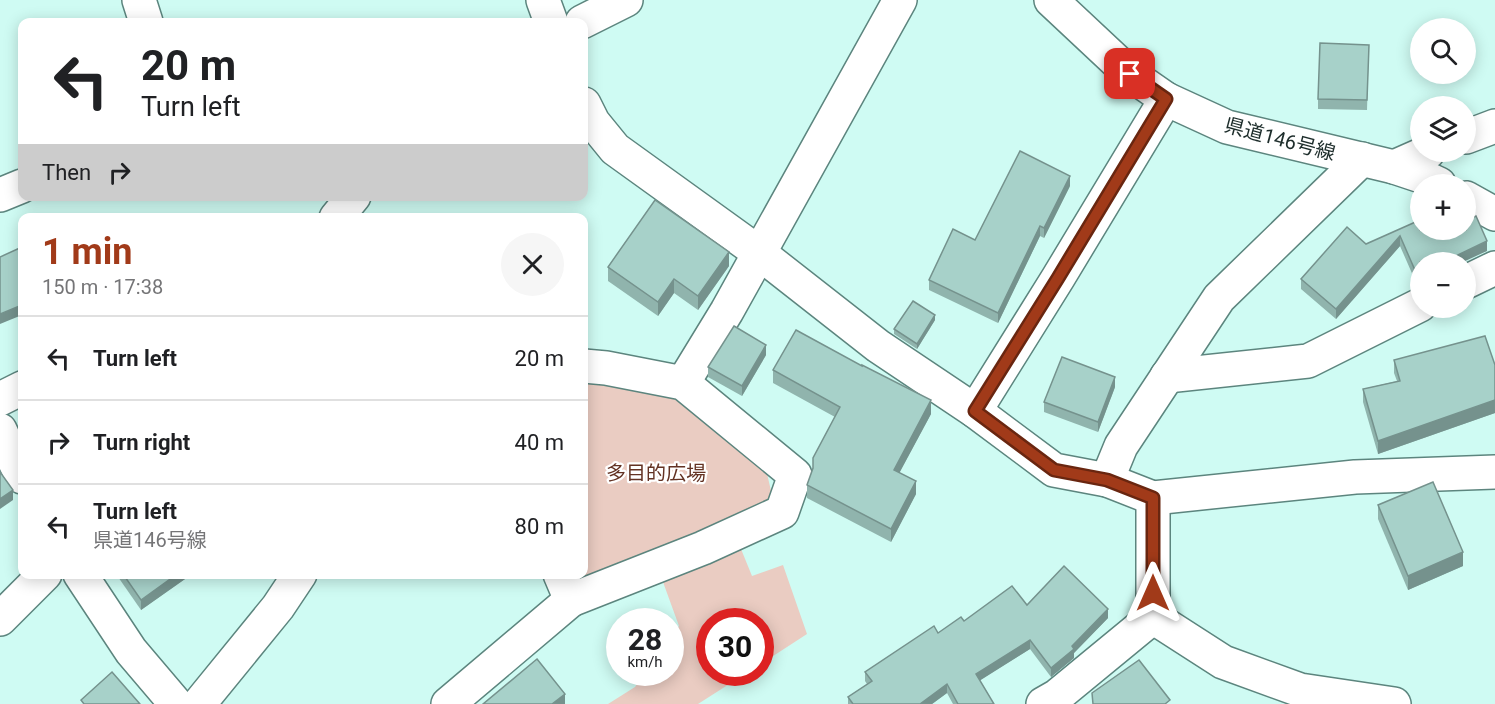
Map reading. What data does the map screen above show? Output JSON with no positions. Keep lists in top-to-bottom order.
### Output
{
  "streets": {
    "street": ["県道146号線"]
  },
  "parks": ["多目的広場"],
  "page": {
    "map_buttons": ["+", "−"],
    "turn": ["20 m", "Turn left"],
    "then": "Then",
    "heading": ["1 min", "150 m · 17:38"],
    "list": [
      {
        "name": "Turn left",
        "value": "20 m"
      },
      {
        "name": "Turn right",
        "value": "40 m"
      },
      {
        "name": "Turn left",
        "note": "県道146号線",
        "value": "80 m"
      }
    ],
    "speed": "28 km/h",
    "limit": "30"
  }
}
